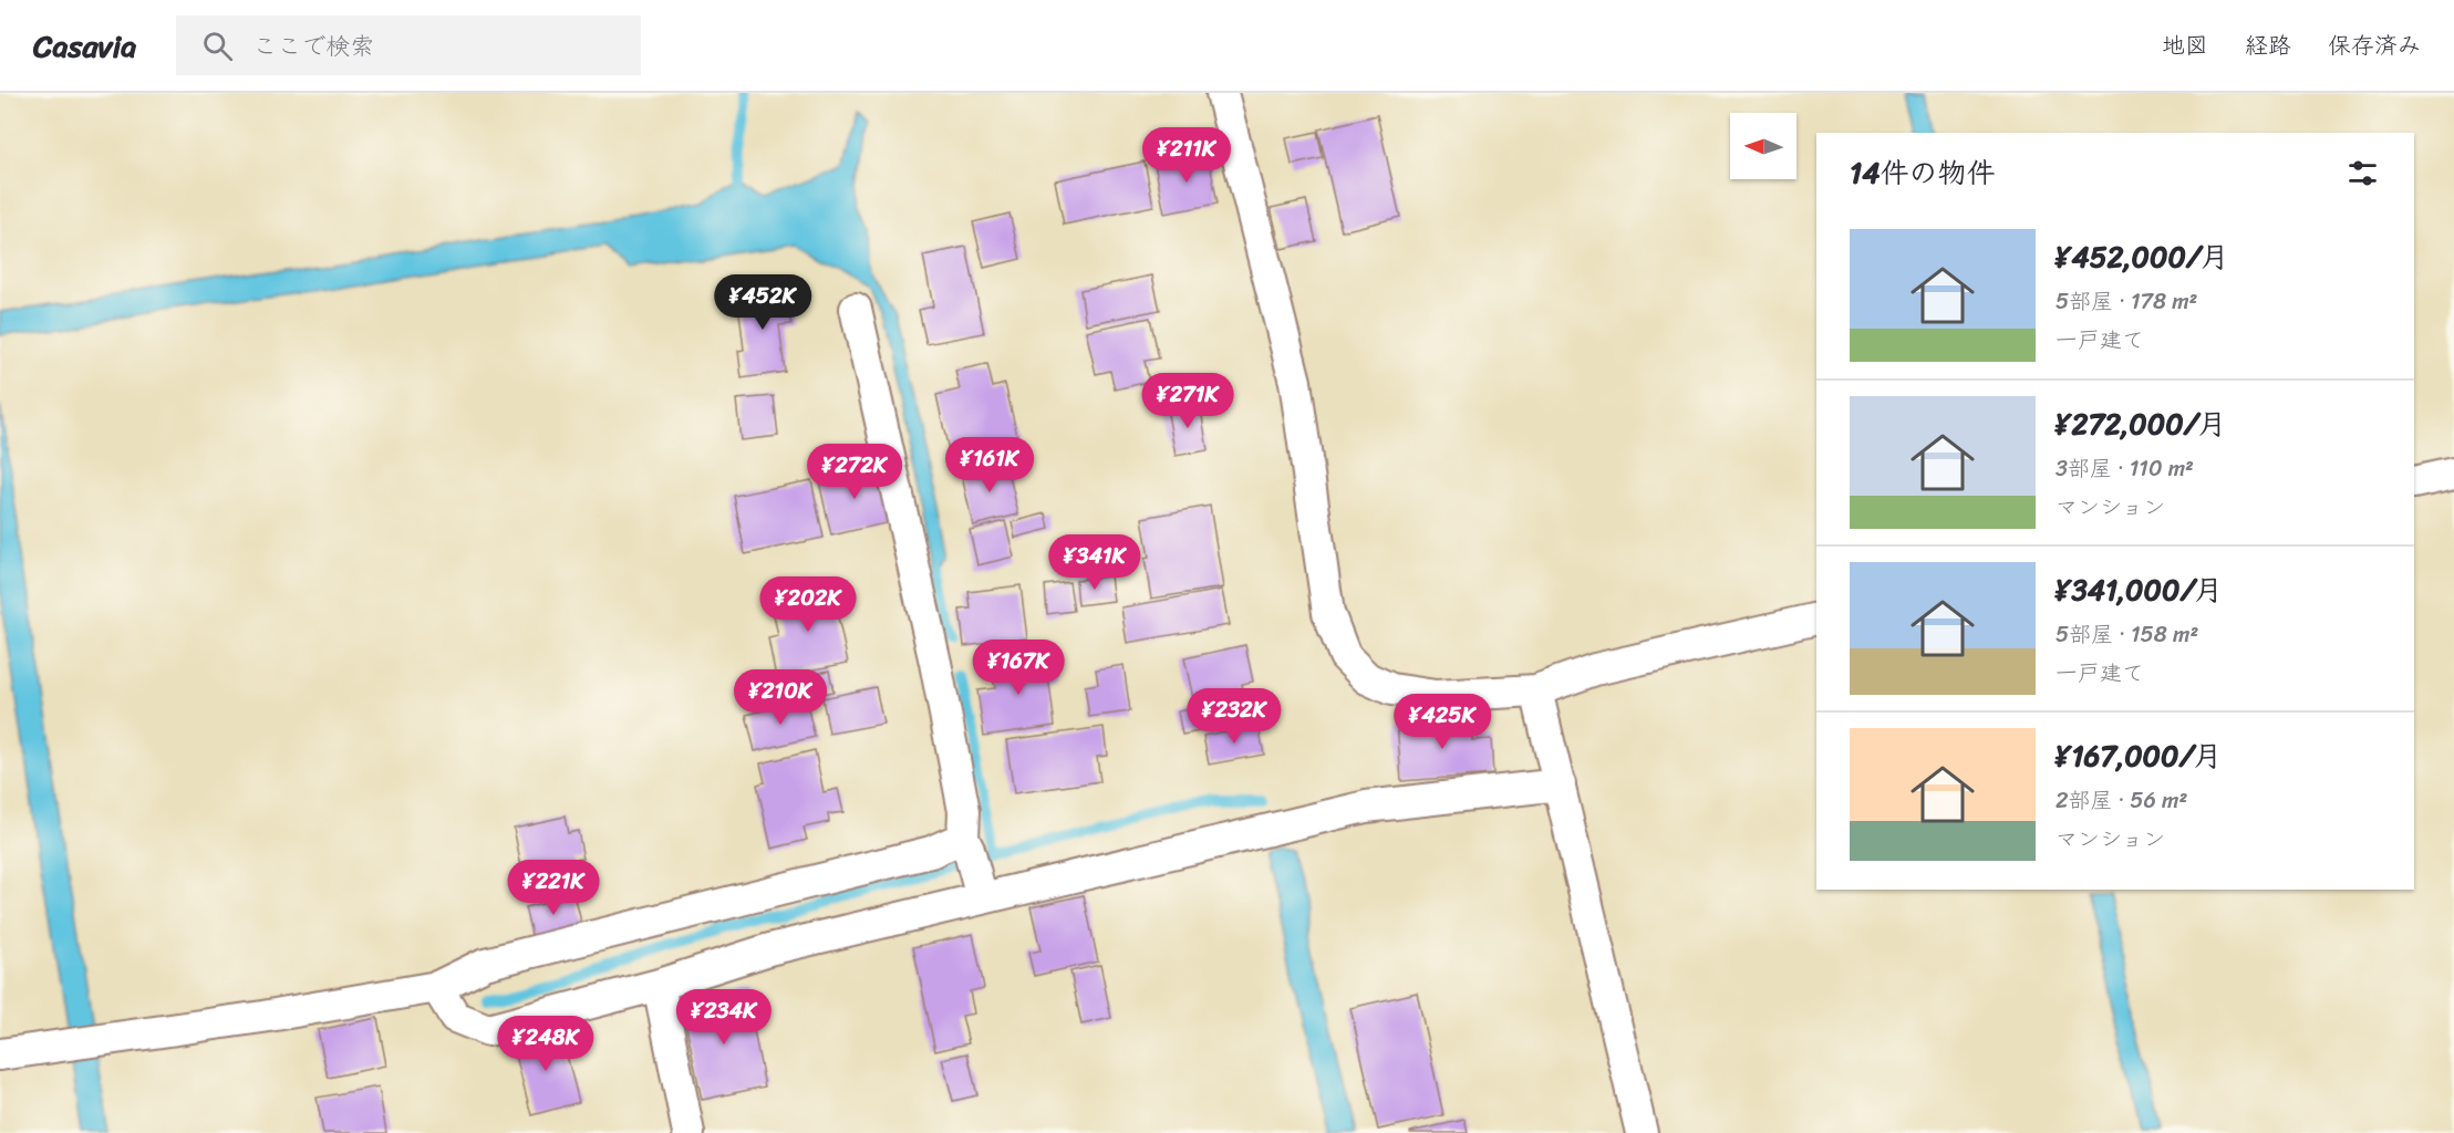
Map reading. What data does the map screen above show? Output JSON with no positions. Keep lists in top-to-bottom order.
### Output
{
  "north": "left",
  "page": {
    "header": "Casavia",
    "search": "ここで検索",
    "nav": ["地図", "経路", "保存済み"],
    "price": [
      "¥211K",
      "¥452K",
      "¥271K",
      "¥161K",
      "¥272K",
      "¥341K",
      "¥202K",
      "¥167K",
      "¥210K",
      "¥232K",
      "¥425K",
      "¥221K",
      "¥234K",
      "¥248K"
    ],
    "heading": "14件の物件",
    "list": [
      {
        "name": "¥452,000/月",
        "note": "5部屋 · 178 m² · 一戸建て"
      },
      {
        "name": "¥272,000/月",
        "note": "3部屋 · 110 m² · マンション"
      },
      {
        "name": "¥341,000/月",
        "note": "5部屋 · 158 m² · 一戸建て"
      },
      {
        "name": "¥167,000/月",
        "note": "2部屋 · 56 m² · マンション"
      }
    ]
  }
}
